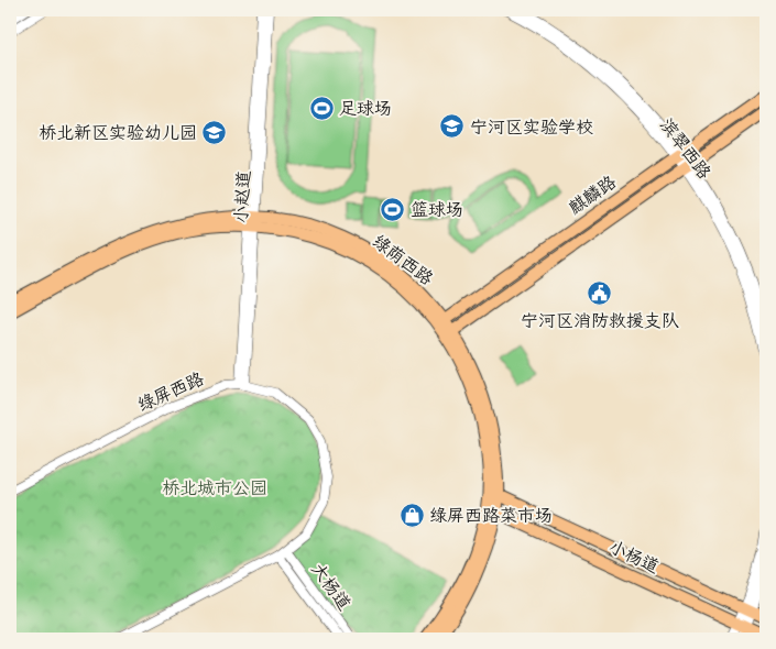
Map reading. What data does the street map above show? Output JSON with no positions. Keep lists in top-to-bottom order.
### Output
{
  "streets": {
    "main road": ["麒麟路", "绿荫西路", "小杨道"],
    "street": [
      "滨翠西路",
      "小赵道",
      "绿屏西路",
      "大杨道"
    ]
  },
  "crossings": [
    ["滨翠西路", "麒麟路"],
    ["麒麟路", "绿荫西路"],
    ["小赵道", "绿荫西路"],
    ["小赵道", "绿屏西路"],
    ["绿荫西路", "小杨道"],
    ["绿屏西路", "大杨道"]
  ],
  "parks": ["桥北城市公园"],
  "places": {
    "sports": ["足球场", "篮球场"],
    "school or university": ["宁河区实验学校", "桥北新区实验幼儿园"],
    "public building": ["宁河区消防救援支队"],
    "shop": ["绿屏西路菜市场"]
  }
}
